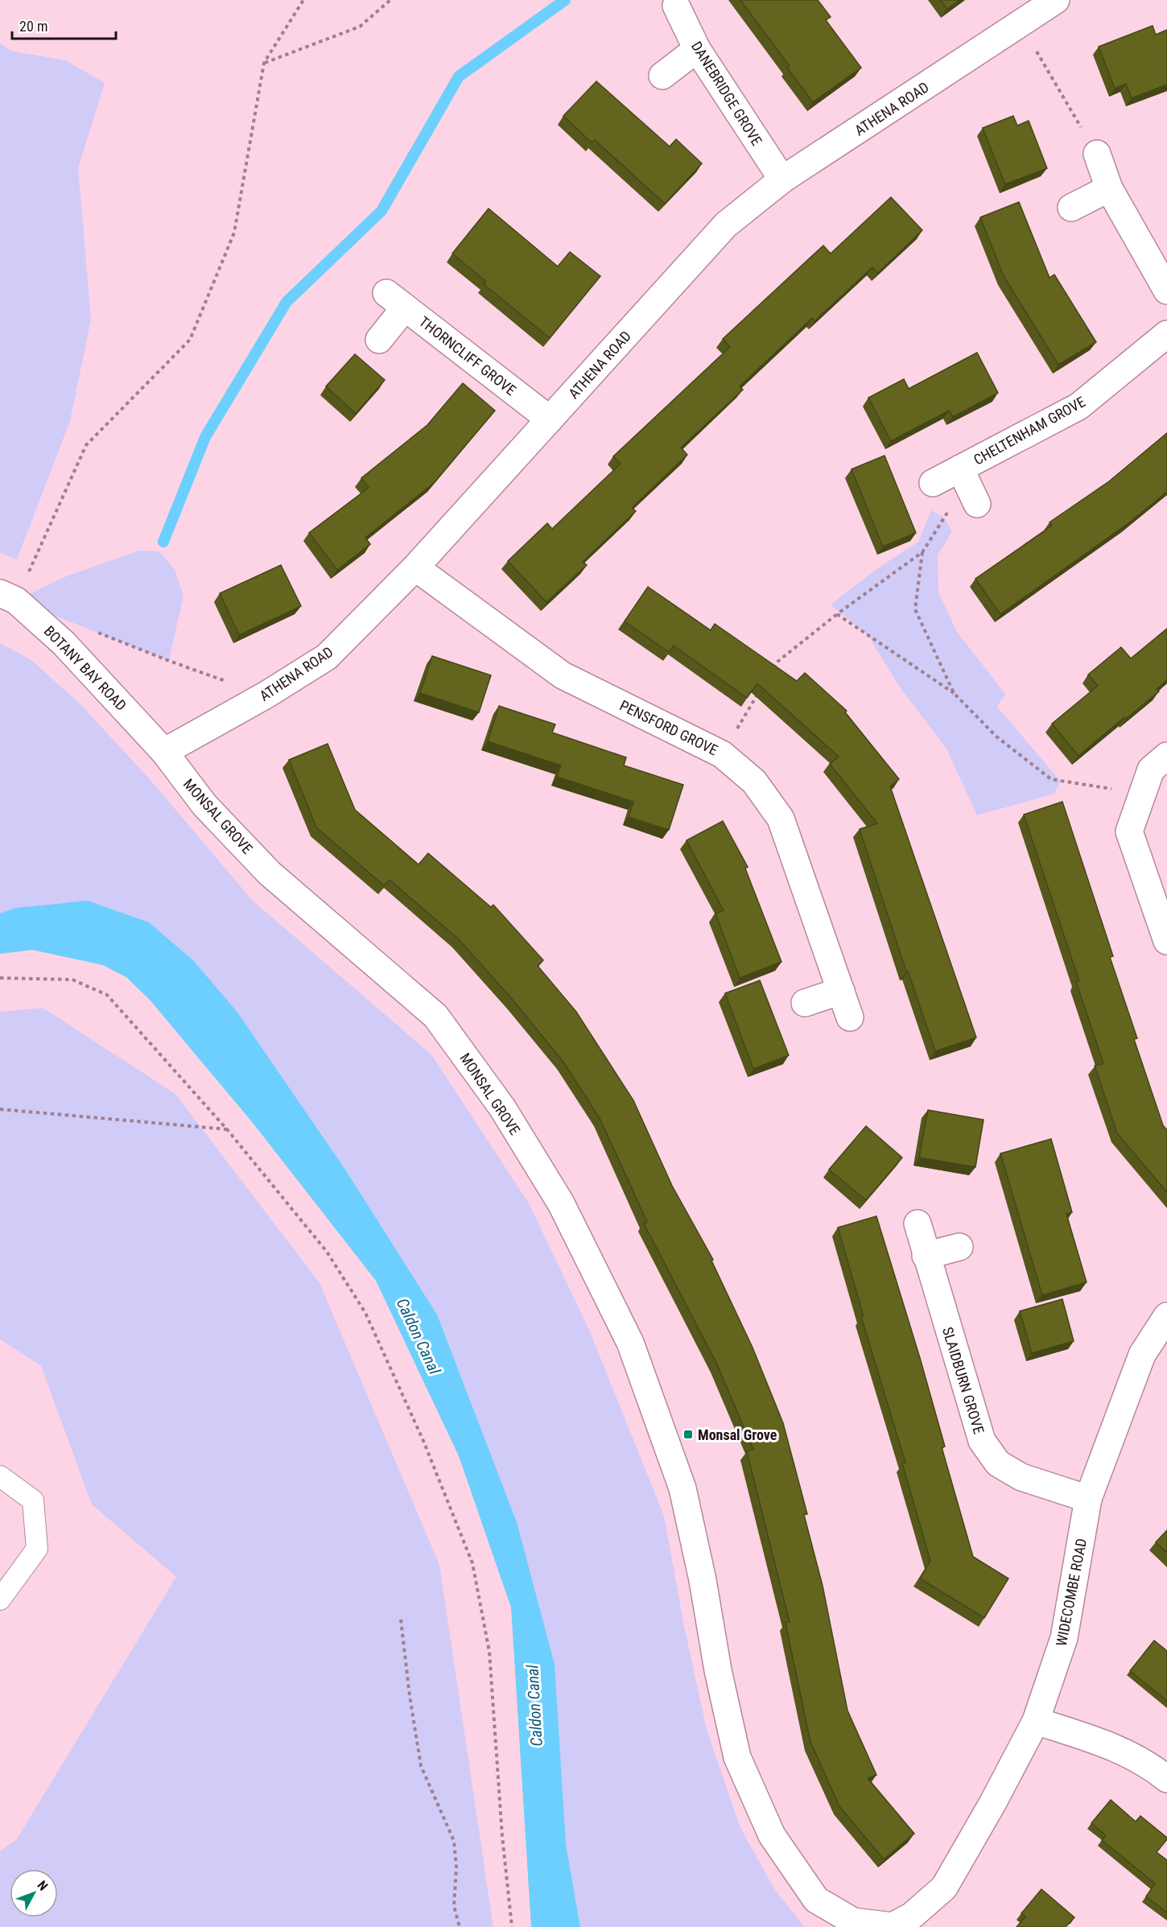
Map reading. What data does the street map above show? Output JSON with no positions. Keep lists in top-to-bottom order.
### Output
{
  "streets": {
    "street": [
      "DANEBRIDGE GROVE",
      "ATHENA ROAD",
      "THORNCLIFF GROVE",
      "CHELTENHAM GROVE",
      "BOTANY BAY ROAD",
      "PENSFORD GROVE",
      "MONSAL GROVE",
      "SLAIDBURN GROVE",
      "WIDECOMBE ROAD"
    ]
  },
  "crossings": [
    ["DANEBRIDGE GROVE", "ATHENA ROAD"],
    ["ATHENA ROAD", "THORNCLIFF GROVE"],
    ["ATHENA ROAD", "BOTANY BAY ROAD"],
    ["ATHENA ROAD", "PENSFORD GROVE"],
    ["ATHENA ROAD", "MONSAL GROVE"],
    ["BOTANY BAY ROAD", "MONSAL GROVE"],
    ["MONSAL GROVE", "WIDECOMBE ROAD"],
    ["SLAIDBURN GROVE", "WIDECOMBE ROAD"]
  ],
  "water": ["Caldon Canal"],
  "places": {
    "transit": ["Monsal Grove"]
  },
  "scale_bar": "20 m",
  "north": "top right"
}
